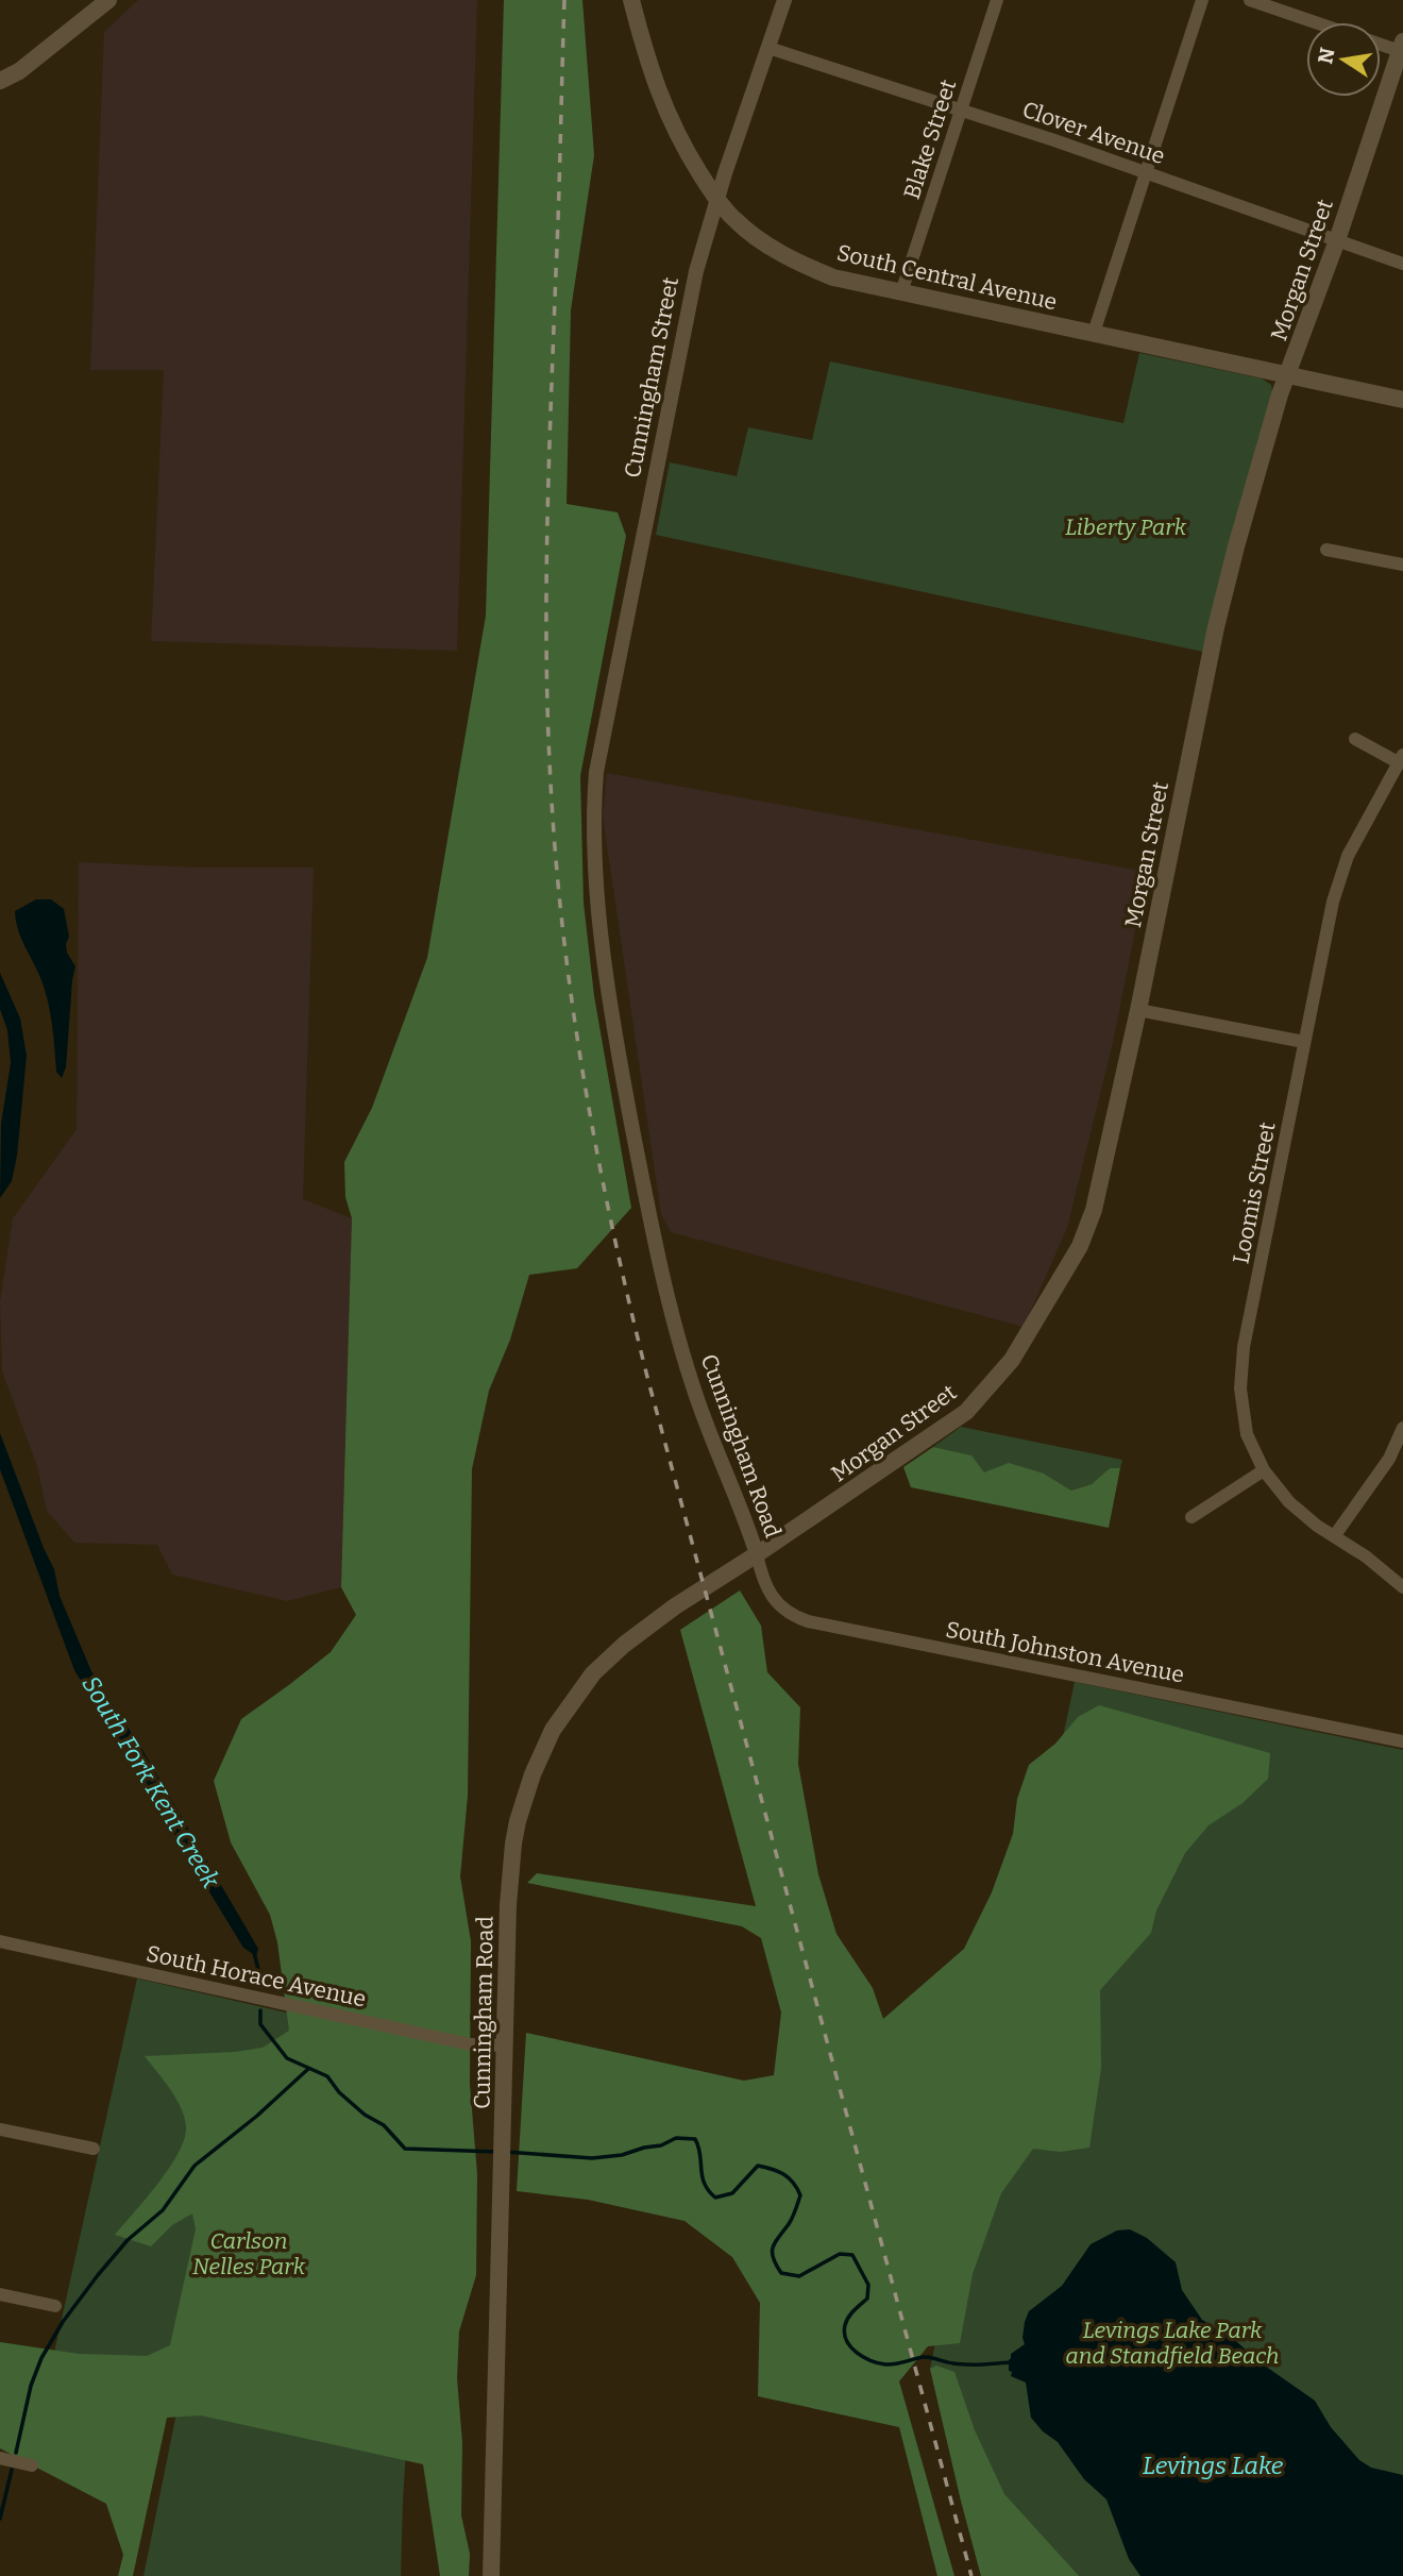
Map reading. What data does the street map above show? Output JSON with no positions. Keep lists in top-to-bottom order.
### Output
{
  "streets": {
    "main road": ["Morgan Street", "South Central Avenue", "Cunningham Road"],
    "street": [
      "Clover Avenue",
      "Blake Street",
      "Cunningham Street",
      "Loomis Street",
      "South Johnston Avenue",
      "South Horace Avenue"
    ]
  },
  "crossings": [
    ["Clover Avenue", "Blake Street"],
    ["Clover Avenue", "Morgan Street"],
    ["Clover Avenue", "Cunningham Street"],
    ["Blake Street", "South Central Avenue"],
    ["Morgan Street", "South Central Avenue"],
    ["Morgan Street", "Cunningham Road"],
    ["Morgan Street", "South Johnston Avenue"],
    ["South Central Avenue", "Cunningham Street"],
    ["Cunningham Street", "Cunningham Road"],
    ["Cunningham Road", "South Johnston Avenue"],
    ["Cunningham Road", "South Horace Avenue"]
  ],
  "water": ["South Fork Kent Creek", "Levings Lake"],
  "parks": ["Liberty Park", "Carlson Nelles Park", "Levings Lake Park and Standfield Beach"],
  "north": "left"
}
